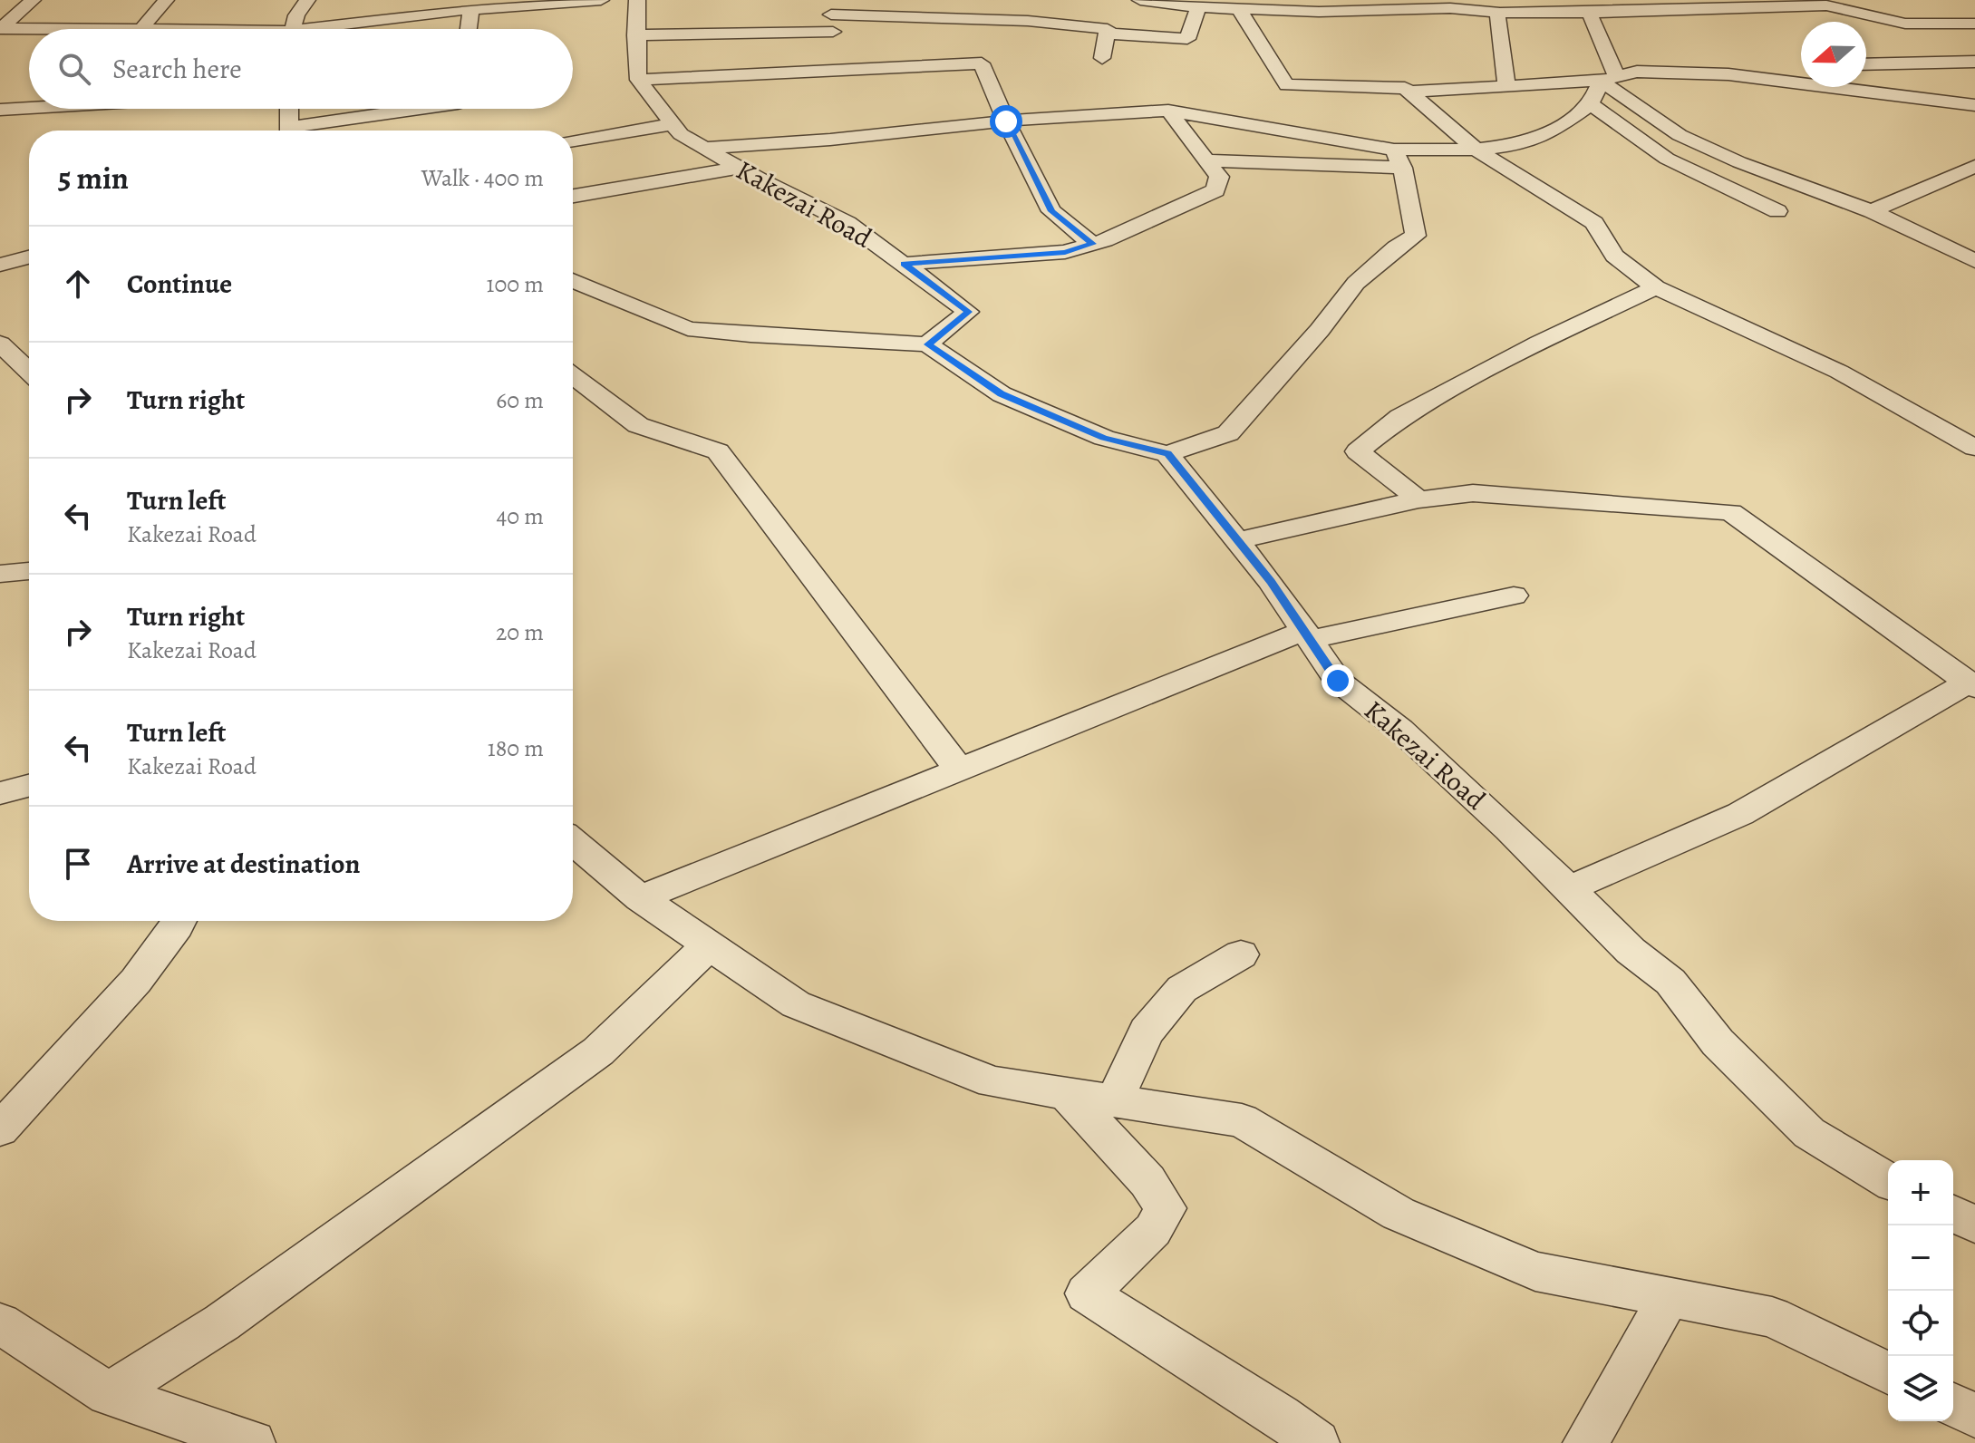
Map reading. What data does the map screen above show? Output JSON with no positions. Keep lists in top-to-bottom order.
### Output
{
  "streets": {
    "street": ["Kakezai Road"]
  },
  "north": "left",
  "page": {
    "search": "Search here",
    "heading": ["5 min", "Walk · 400 m"],
    "list": [
      ["Continue", "100 m"],
      ["Turn right", "60 m"],
      ["Turn left", "Kakezai Road", "40 m"],
      ["Turn right", "Kakezai Road", "20 m"],
      ["Turn left", "Kakezai Road", "180 m"],
      "Arrive at destination"
    ],
    "map_buttons": ["+", "−"]
  }
}
